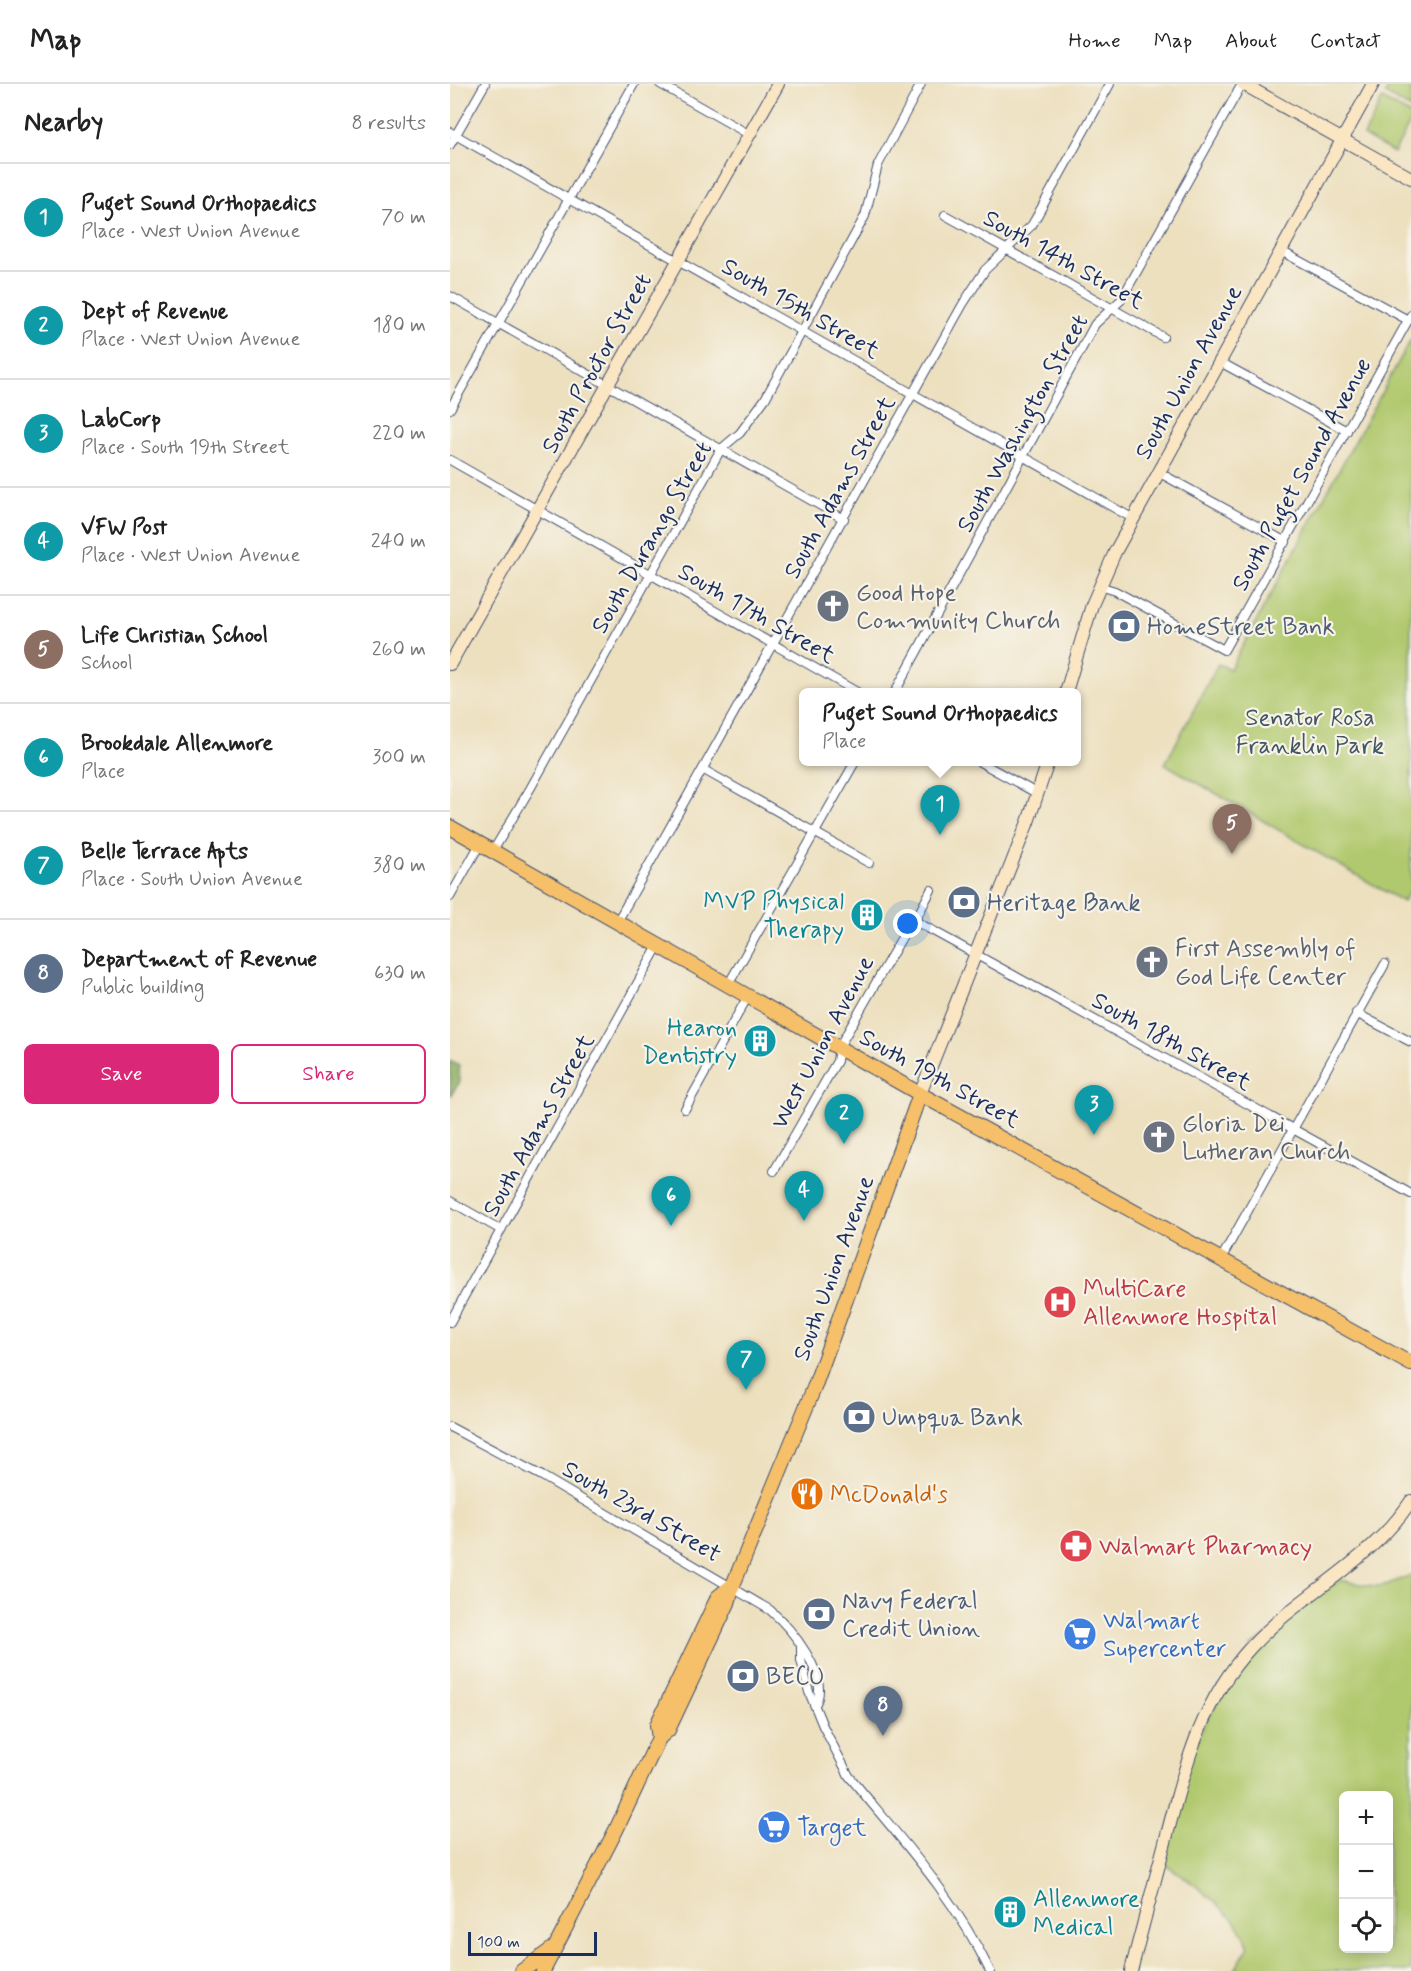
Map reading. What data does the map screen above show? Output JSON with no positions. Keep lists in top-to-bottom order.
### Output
{
  "streets": {
    "main road": ["South Proctor Street", "South Union Avenue", "South 19th Street"],
    "street": [
      "South 14th Street",
      "South 15th Street",
      "South Washington Street",
      "South Puget Sound Avenue",
      "South Adams Street",
      "South Durango Street",
      "South 17th Street",
      "South 18th Street",
      "West Union Avenue",
      "South 23rd Street"
    ]
  },
  "crossings": [
    ["South 14th Street", "South Washington Street"],
    ["South 14th Street", "South Adams Street"],
    ["South 15th Street", "South Proctor Street"],
    ["South 15th Street", "South Union Avenue"],
    ["South 15th Street", "South Washington Street"],
    ["South 15th Street", "South Adams Street"],
    ["South 15th Street", "South Durango Street"],
    ["South Proctor Street", "South 17th Street"],
    ["South Union Avenue", "South Puget Sound Avenue"],
    ["South Union Avenue", "South 18th Street"],
    ["South Union Avenue", "South 19th Street"],
    ["South Union Avenue", "South 23rd Street"],
    ["South Adams Street", "South 17th Street"],
    ["South Adams Street", "South 19th Street"],
    ["South Durango Street", "South 17th Street"],
    ["South Durango Street", "South 19th Street"],
    ["West Union Avenue", "South 19th Street"]
  ],
  "parks": ["Senator Rosa Franklin Park"],
  "places": {
    "church": ["Good Hope Community Church", "First Assembly of God Life Center", "Gloria Dei Lutheran Church"],
    "bank": [
      "HomeStreet Bank",
      "Heritage Bank",
      "Umpqua Bank",
      "Navy Federal Credit Union",
      "BECU"
    ],
    "building": ["MVP Physical Therapy", "Hearon Dentistry", "Allenmore Medical"],
    "hospital": ["MultiCare Allenmore Hospital"],
    "restaurant": ["McDonald's"],
    "pharmacy": ["Walmart Pharmacy"],
    "supermarket": ["Walmart Supercenter", "Target"]
  },
  "scale_bar": "100 m",
  "page": {
    "header": "Map",
    "nav": [
      "Home",
      "Map",
      "About",
      "Contact"
    ],
    "heading": ["Nearby", "8 results"],
    "list": [
      {
        "mark": "1",
        "name": "Puget Sound Orthopaedics",
        "note": "Place · West Union Avenue",
        "value": "70 m"
      },
      {
        "mark": "2",
        "name": "Dept of Revenue",
        "note": "Place · West Union Avenue",
        "value": "180 m"
      },
      {
        "mark": "3",
        "name": "LabCorp",
        "note": "Place · South 19th Street",
        "value": "220 m"
      },
      {
        "mark": "4",
        "name": "VFW Post",
        "note": "Place · West Union Avenue",
        "value": "240 m"
      },
      {
        "mark": "5",
        "name": "Life Christian School",
        "note": "School",
        "value": "260 m"
      },
      {
        "mark": "6",
        "name": "Brookdale Allenmore",
        "note": "Place",
        "value": "300 m"
      },
      {
        "mark": "7",
        "name": "Belle Terrace Apts",
        "note": "Place · South Union Avenue",
        "value": "380 m"
      },
      {
        "mark": "8",
        "name": "Department of Revenue",
        "note": "Public building",
        "value": "630 m"
      }
    ],
    "popup": ["Puget Sound Orthopaedics", "Place"],
    "pins": [
      "1",
      "5",
      "3",
      "2",
      "4",
      "6",
      "7",
      "8"
    ],
    "buttons": ["Save", "Share"],
    "map_buttons": ["+", "−"],
    "scale": "100 m"
  }
}
